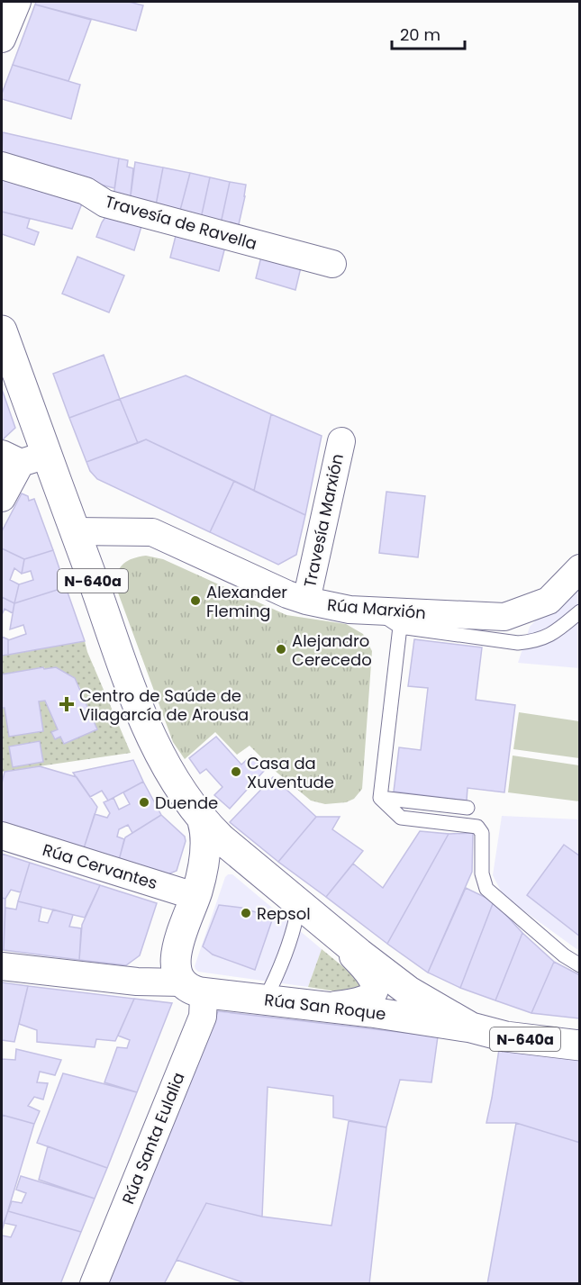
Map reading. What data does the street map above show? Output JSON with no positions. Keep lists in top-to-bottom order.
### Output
{
  "streets": {
    "main road": ["N-640a", "Rúa San Roque"],
    "street": [
      "Travesía de Ravella",
      "Travesía Marxión",
      "Rúa Marxión",
      "Rúa Cervantes",
      "Rúa Santa Eulalia"
    ]
  },
  "crossings": [
    ["Travesía Marxión", "Rúa Marxión"],
    ["N-640a", "Rúa Marxión"],
    ["N-640a", "Rúa Cervantes"],
    ["N-640a", "Rúa San Roque"],
    ["N-640a", "Rúa Santa Eulalia"],
    ["Rúa Cervantes", "Rúa San Roque"],
    ["Rúa Cervantes", "Rúa Santa Eulalia"],
    ["Rúa San Roque", "Rúa Santa Eulalia"]
  ],
  "places": {
    "other": [
      "Alexander Fleming",
      "Alejandro Cerecedo",
      "Casa da Xuventude",
      "Duende",
      "Repsol"
    ],
    "health": ["Centro de Saúde de Vilagarcía de Arousa"]
  },
  "scale_bar": "20 m"
}
